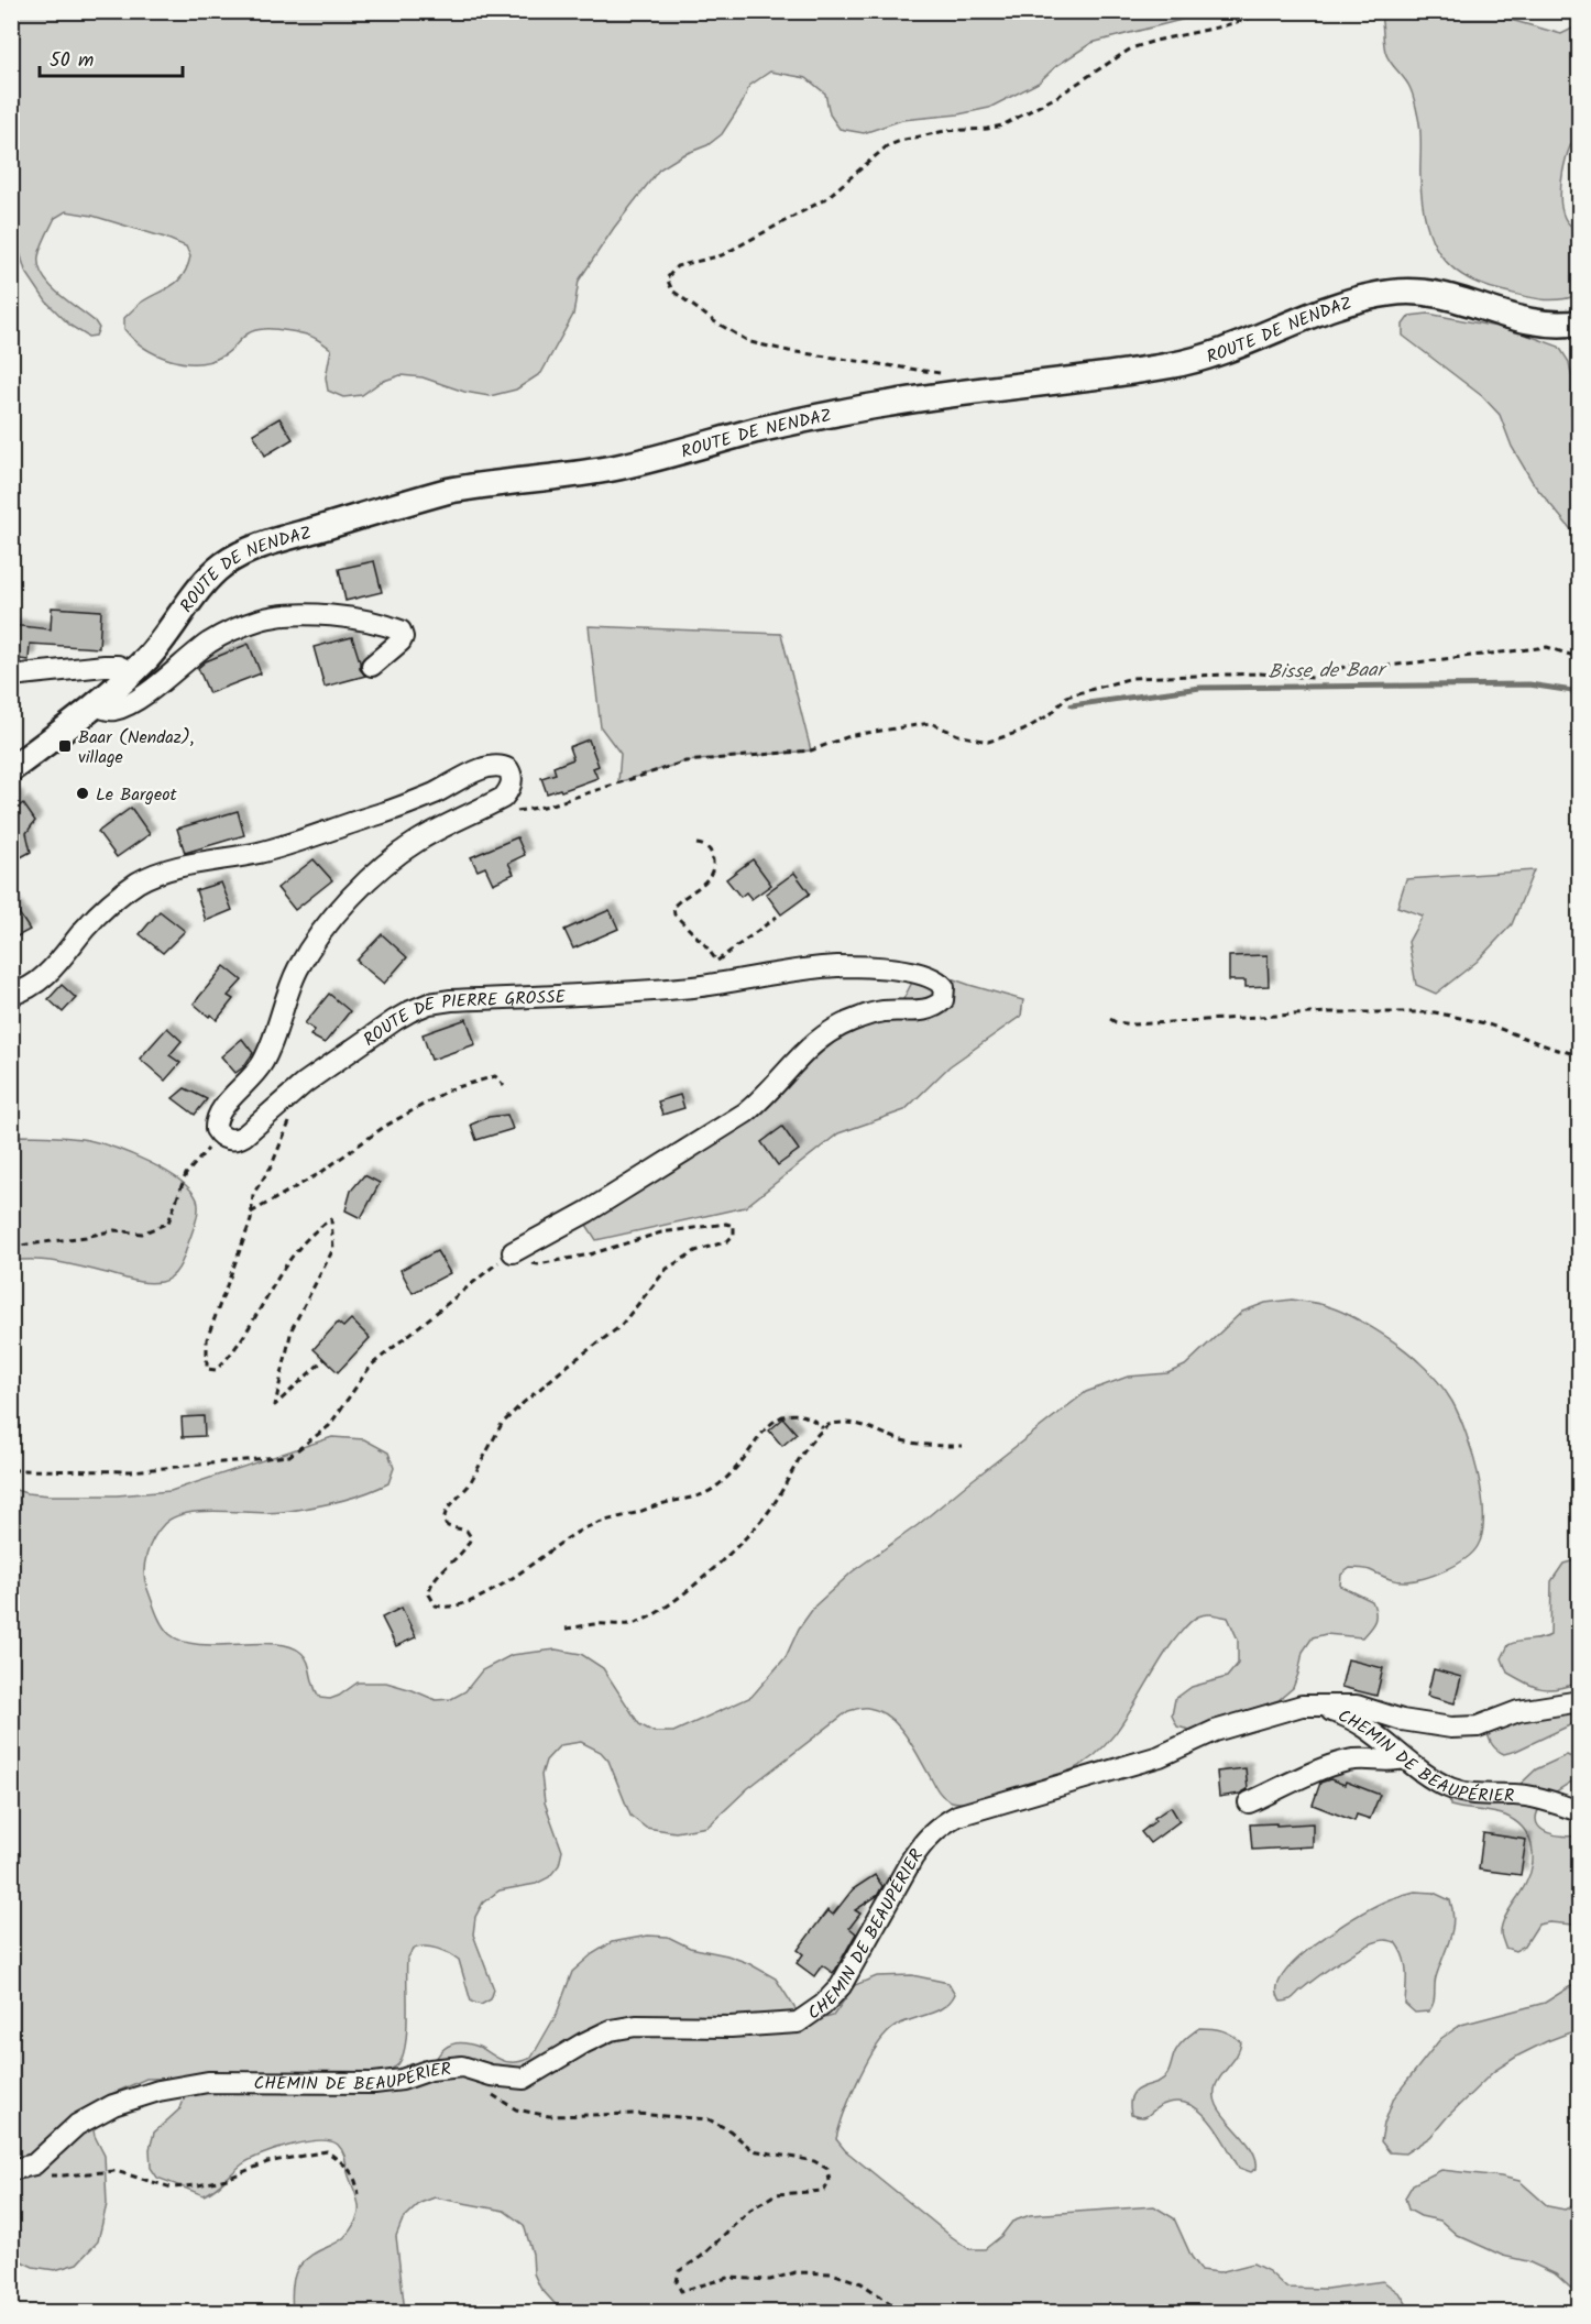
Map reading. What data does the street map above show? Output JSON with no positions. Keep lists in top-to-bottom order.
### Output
{
  "streets": {
    "main road": ["ROUTE DE NENDAZ"],
    "street": ["ROUTE DE PIERRE GROSSE", "CHEMIN DE BEAUPÉRIER"]
  },
  "water": ["Bisse de Baar"],
  "places": {
    "transit": ["Baar (Nendaz), village"],
    "other": ["Le Bargeot"]
  },
  "scale_bar": "50 m"
}
